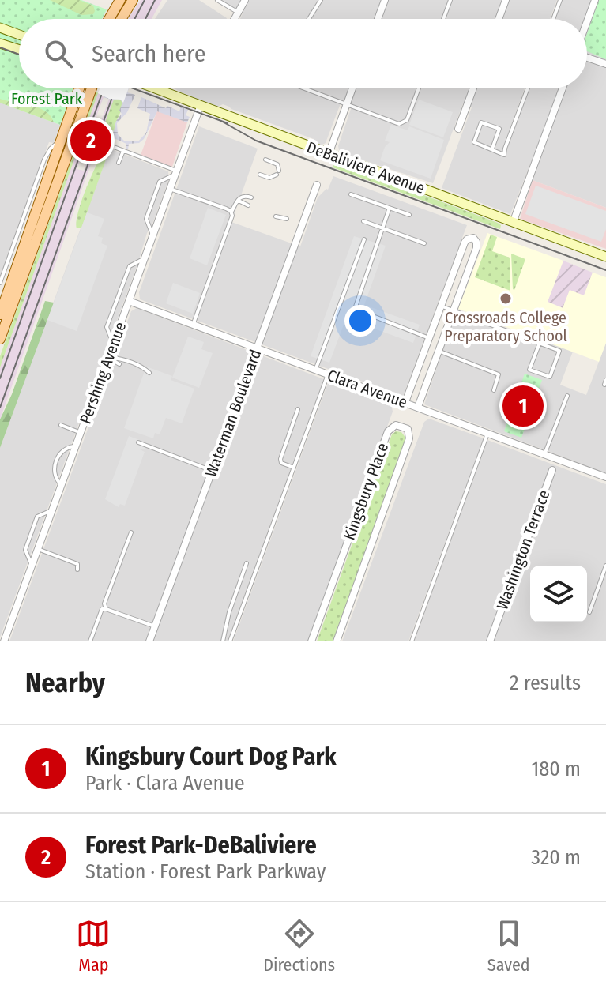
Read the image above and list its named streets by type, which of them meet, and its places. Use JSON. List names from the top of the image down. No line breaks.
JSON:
{"streets":{"main road":["DeBaliviere Avenue"],"street":["Pershing Avenue","Clara Avenue","Waterman Boulevard","Kingsbury Place","Washington Terrace"]},"crossings":[["DeBaliviere Avenue","Pershing Avenue"],["Pershing Avenue","Clara Avenue"],["Clara Avenue","Waterman Boulevard"],["Clara Avenue","Washington Terrace"]],"parks":["Forest Park"],"places":["Crossroads College Preparatory School"],"page":{"search":"Search here","pins":["2","1"],"heading":["Nearby","2 results"],"list":[{"mark":"1","name":"Kingsbury Court Dog Park","note":"Park · Clara Avenue","value":"180 m"},{"mark":"2","name":"Forest Park-DeBaliviere","note":"Station · Forest Park Parkway","value":"320 m"}],"nav":["Map","Directions","Saved"]}}
